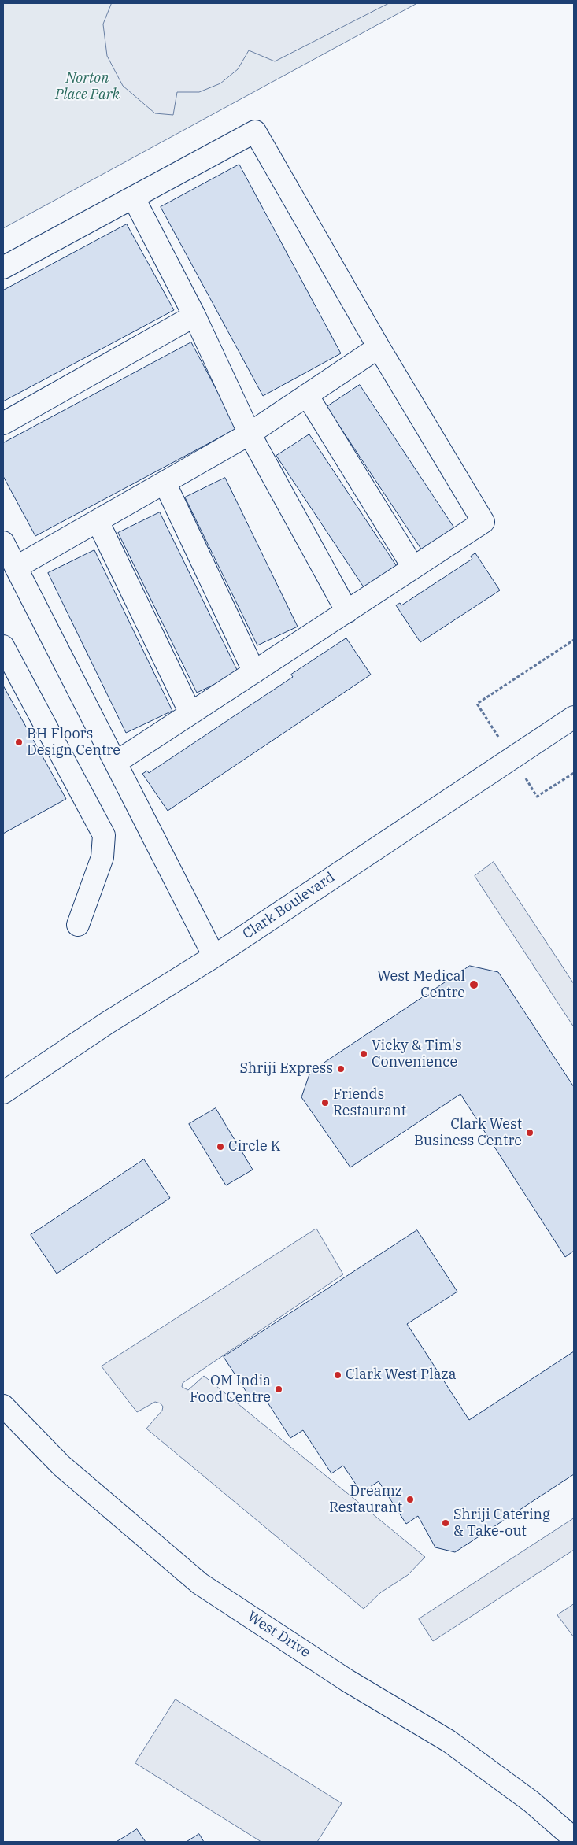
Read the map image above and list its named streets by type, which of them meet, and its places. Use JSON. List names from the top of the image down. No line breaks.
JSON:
{"streets":{"street":["Clark Boulevard","West Drive"]},"parks":["Norton Place Park"],"places":["BH Floors Design Centre","West Medical Centre","Vicky & Tim's Convenience","Shriji Express","Friends Restaurant","Clark West Business Centre","Circle K","Clark West Plaza","OM India Food Centre","Dreamz Restaurant","Shriji Catering & Take-out"]}
